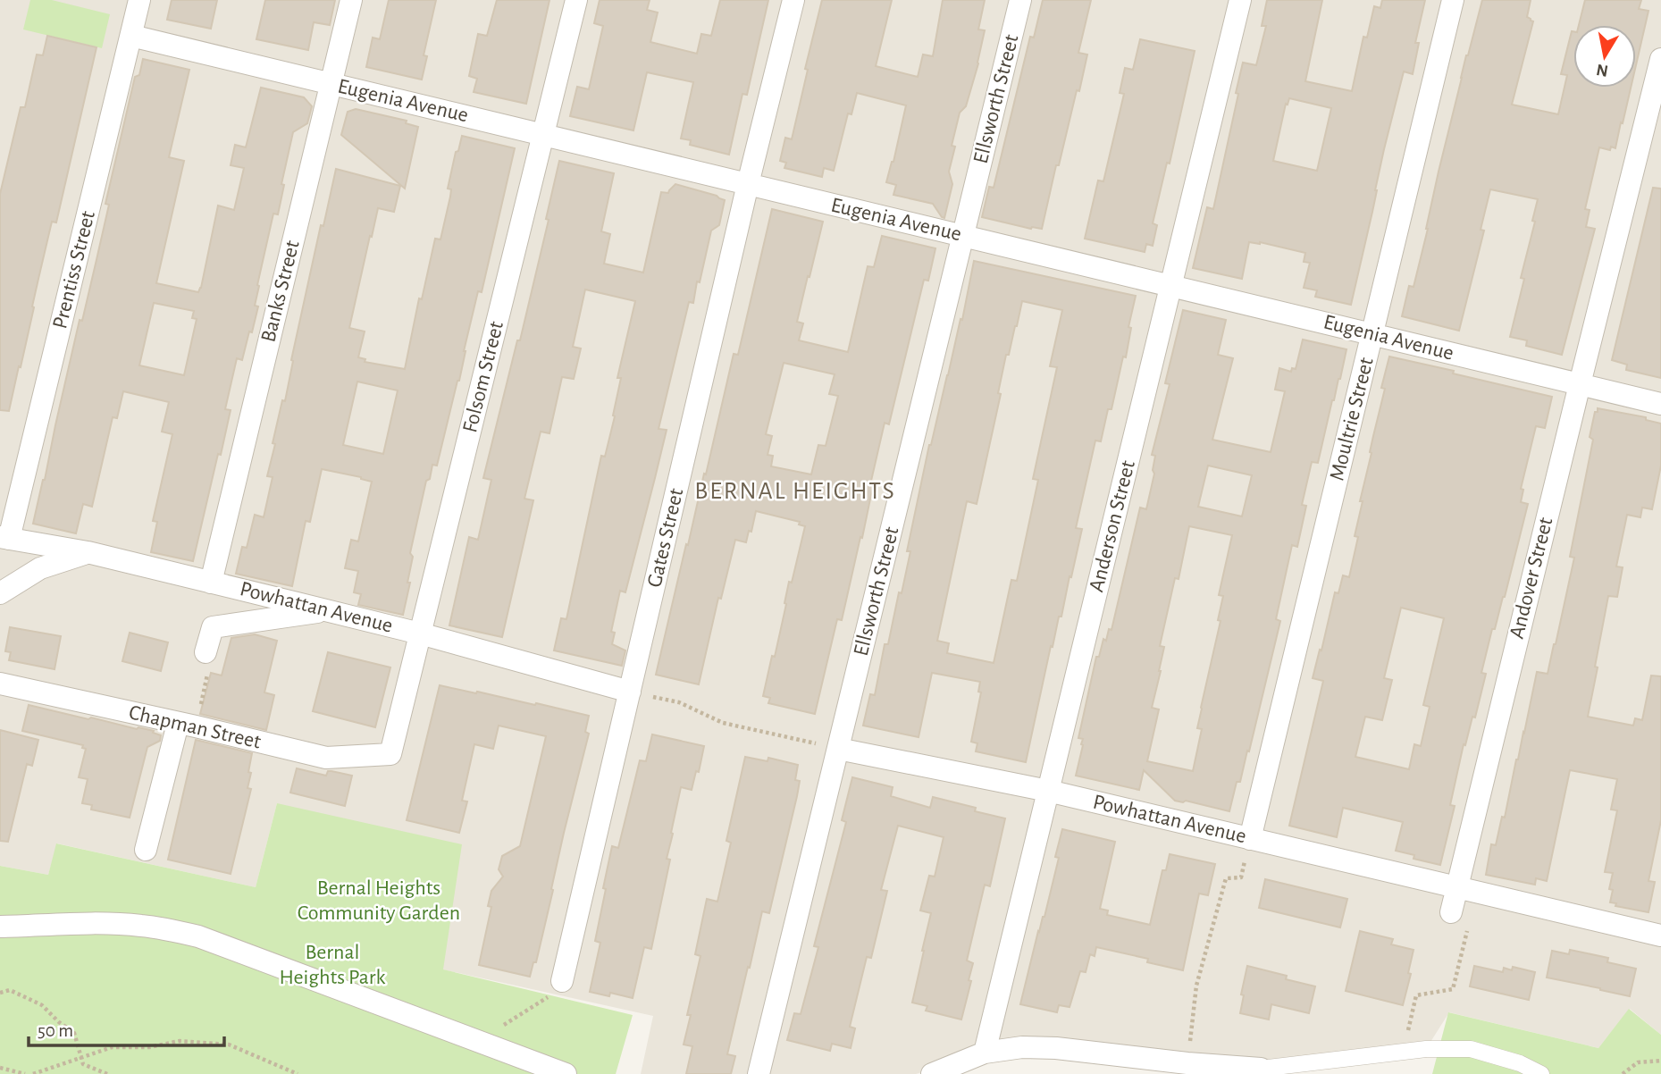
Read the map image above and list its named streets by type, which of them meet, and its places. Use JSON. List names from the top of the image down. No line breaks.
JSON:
{"streets":{"street":["Ellsworth Street","Eugenia Avenue","Prentiss Street","Banks Street","Folsom Street","Moultrie Street","Anderson Street","Gates Street","Andover Street","Powhattan Avenue","Chapman Street"]},"crossings":[["Ellsworth Street","Eugenia Avenue"],["Ellsworth Street","Powhattan Avenue"],["Eugenia Avenue","Prentiss Street"],["Eugenia Avenue","Banks Street"],["Eugenia Avenue","Folsom Street"],["Eugenia Avenue","Moultrie Street"],["Eugenia Avenue","Anderson Street"],["Eugenia Avenue","Gates Street"],["Eugenia Avenue","Andover Street"],["Prentiss Street","Powhattan Avenue"],["Banks Street","Powhattan Avenue"],["Folsom Street","Powhattan Avenue"],["Folsom Street","Chapman Street"],["Moultrie Street","Powhattan Avenue"],["Anderson Street","Powhattan Avenue"],["Gates Street","Powhattan Avenue"],["Andover Street","Powhattan Avenue"]],"districts":["BERNAL HEIGHTS"],"parks":["Bernal Heights Community Garden","Bernal Heights Park"],"scale_bar":"50 m","north":"bottom"}
